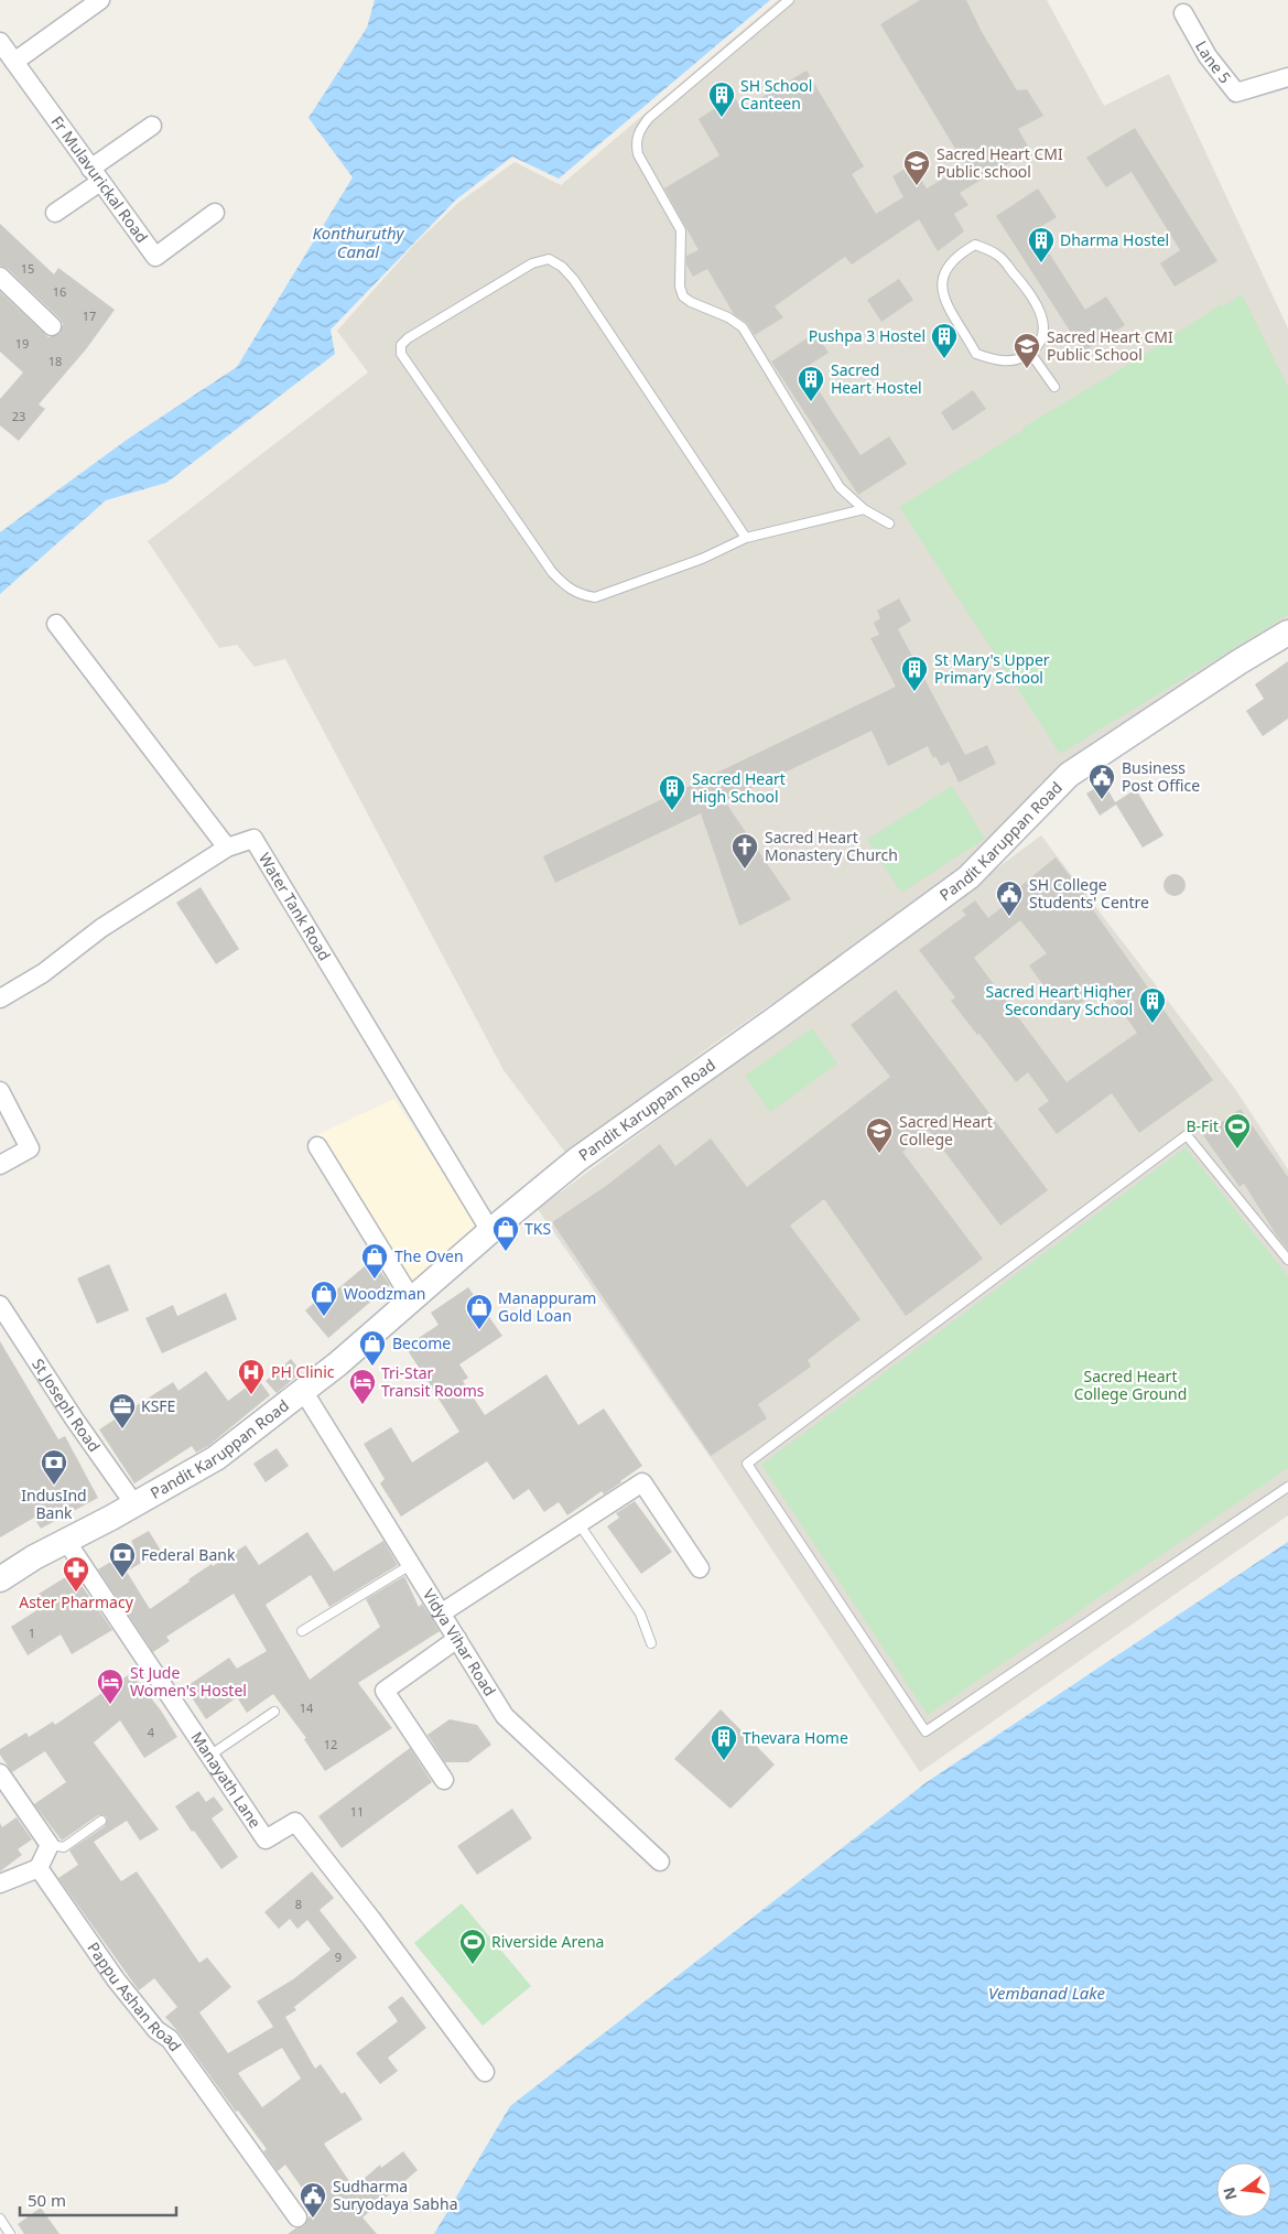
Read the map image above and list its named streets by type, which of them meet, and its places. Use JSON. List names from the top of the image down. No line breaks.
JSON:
{"streets":{"main road":["Pandit Karuppan Road"],"street":["Lane 5","Fr Mulavurickal Road","Water Tank Road","St Joseph Road","Vidya Vihar Road","Manayath Lane","Pappu Ashan Road"]},"crossings":[["Pandit Karuppan Road","Water Tank Road"],["Pandit Karuppan Road","St Joseph Road"],["Pandit Karuppan Road","Vidya Vihar Road"],["Pandit Karuppan Road","Manayath Lane"]],"water":["Konthuruthy Canal","Vembanad Lake"],"parks":["Sacred Heart College Ground"],"places":{"building":["SH School Canteen","Dharma Hostel","Pushpa 3 Hostel","Sacred Heart Hostel","St Mary's Upper Primary School","Sacred Heart High School","Sacred Heart Higher Secondary School","Thevara Home"],"school or university":["Sacred Heart CMI Public school","Sacred Heart CMI Public School","Sacred Heart College"],"public building":["Business Post Office","SH College Students' Centre","Sudharma Suryodaya Sabha"],"church":["Sacred Heart Monastery Church"],"sports":["B-Fit","Riverside Arena"],"shop":["TKS","The Oven","Woodzman","Manappuram Gold Loan","Become"],"hospital":["PH Clinic"],"hotel":["Tri-Star Transit Rooms","St Jude Women's Hostel"],"office":["KSFE"],"bank":["IndusInd Bank","Federal Bank"],"pharmacy":["Aster Pharmacy"]},"house_numbers":["15","16","17","19","18","23","1","14","4","12","11","8","9"],"scale_bar":"50 m","north":"left"}
